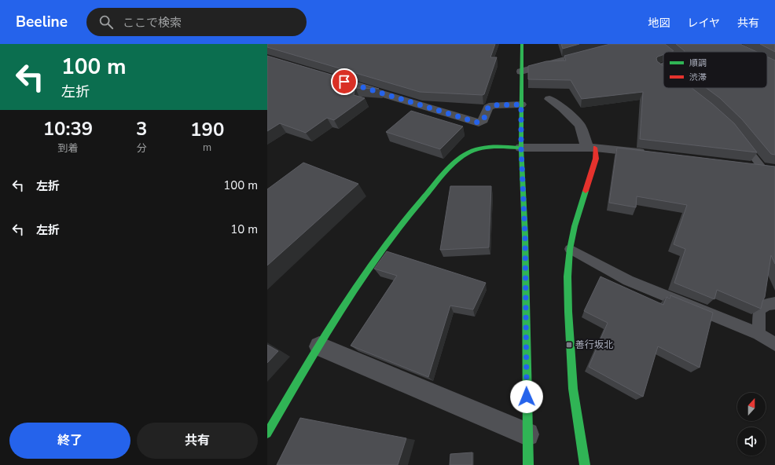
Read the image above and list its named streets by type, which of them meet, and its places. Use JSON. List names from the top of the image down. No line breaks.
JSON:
{"places":{"transit":["善行坂北"]},"legend":["順調","渋滞"],"north":"top","page":{"header":"Beeline","search":"ここで検索","nav":["地図","レイヤ","共有"],"turn":["100 m","左折"],"eta":["10:39","到着","3","分","190","m"],"list":[{"name":"左折","value":"100 m"},{"name":"左折","value":"10 m"}],"buttons":["終了","共有"]}}
